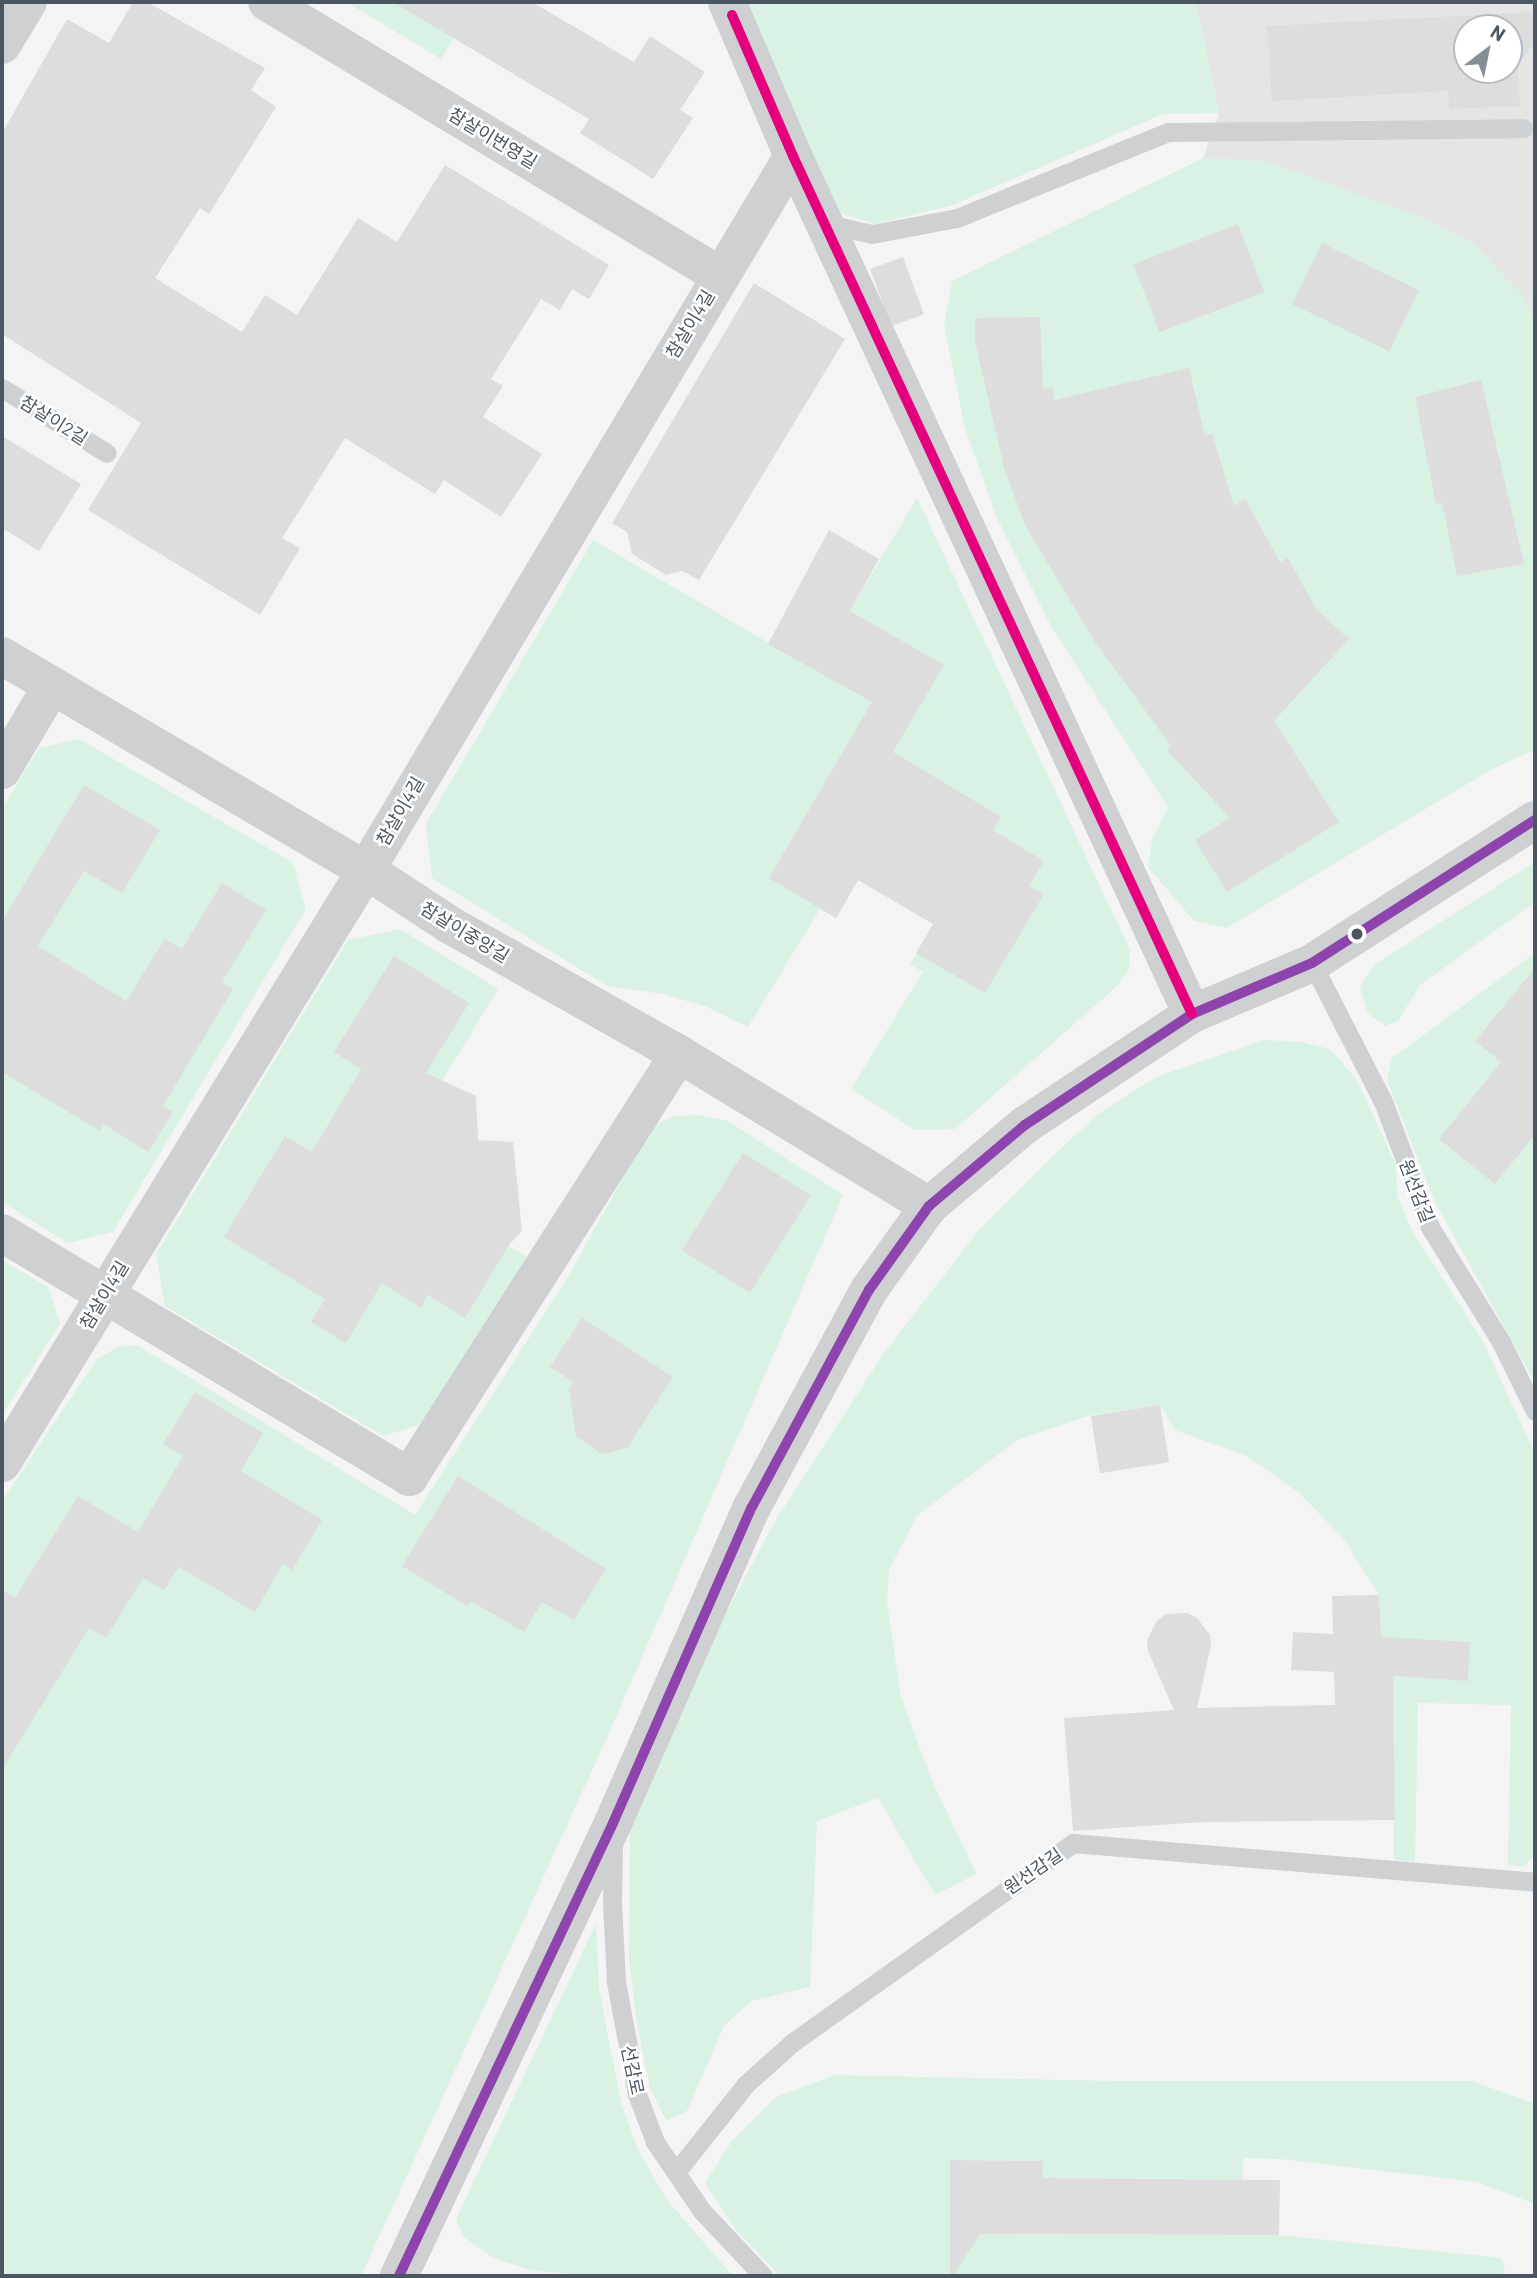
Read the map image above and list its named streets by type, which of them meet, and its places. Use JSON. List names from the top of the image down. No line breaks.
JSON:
{"streets":{"street":["참살이번영길","참살이4길","참살이중앙길","선감로"],"lane":["참살이2길","원선감길"]},"crossings":[["참살이번영길","참살이4길"],["참살이4길","참살이중앙길"],["참살이중앙길","선감로"],["원선감길","선감로"]],"north":"top right"}
